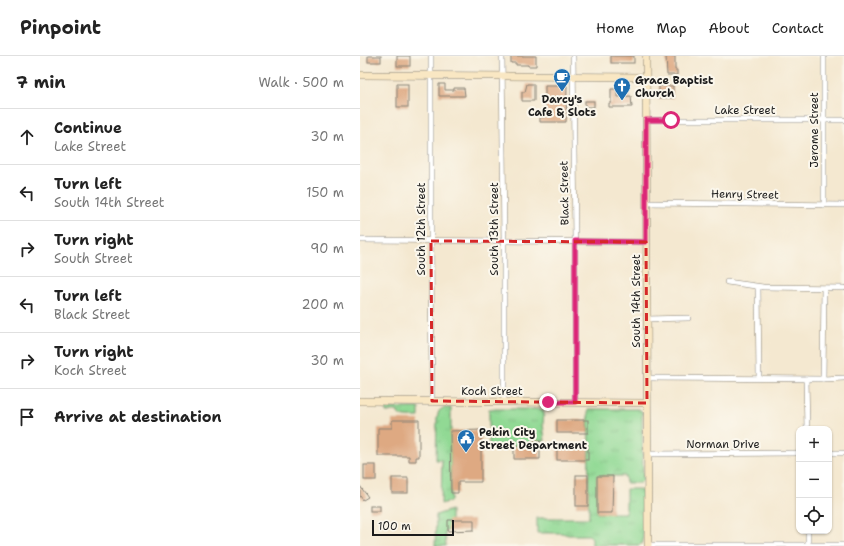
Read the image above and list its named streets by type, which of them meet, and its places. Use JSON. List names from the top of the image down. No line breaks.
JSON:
{"streets":{"main road":["South 14th Street","Koch Street"],"street":["Lake Street","Jerome Street","Black Street","Henry Street","South 12th Street","South 13th Street","Norman Drive"]},"crossings":[["Lake Street","Jerome Street"],["Lake Street","South 14th Street"],["Jerome Street","Henry Street"],["Black Street","Koch Street"],["Henry Street","South 14th Street"],["South 12th Street","Koch Street"],["South 13th Street","Koch Street"],["South 14th Street","Koch Street"],["South 14th Street","Norman Drive"]],"places":{"cafe":["Darcy's Cafe & Slots"],"church":["Grace Baptist Church"],"public building":["Pekin City Street Department"]},"scale_bar":"100 m","page":{"header":"Pinpoint","nav":["Home","Map","About","Contact"],"heading":["7 min","Walk · 500 m"],"list":[["Continue","Lake Street","30 m"],["Turn left","South 14th Street","150 m"],["Turn right","South Street","90 m"],["Turn left","Black Street","200 m"],["Turn right","Koch Street","30 m"],"Arrive at destination"],"map_buttons":["+","−"],"scale":"100 m"}}
